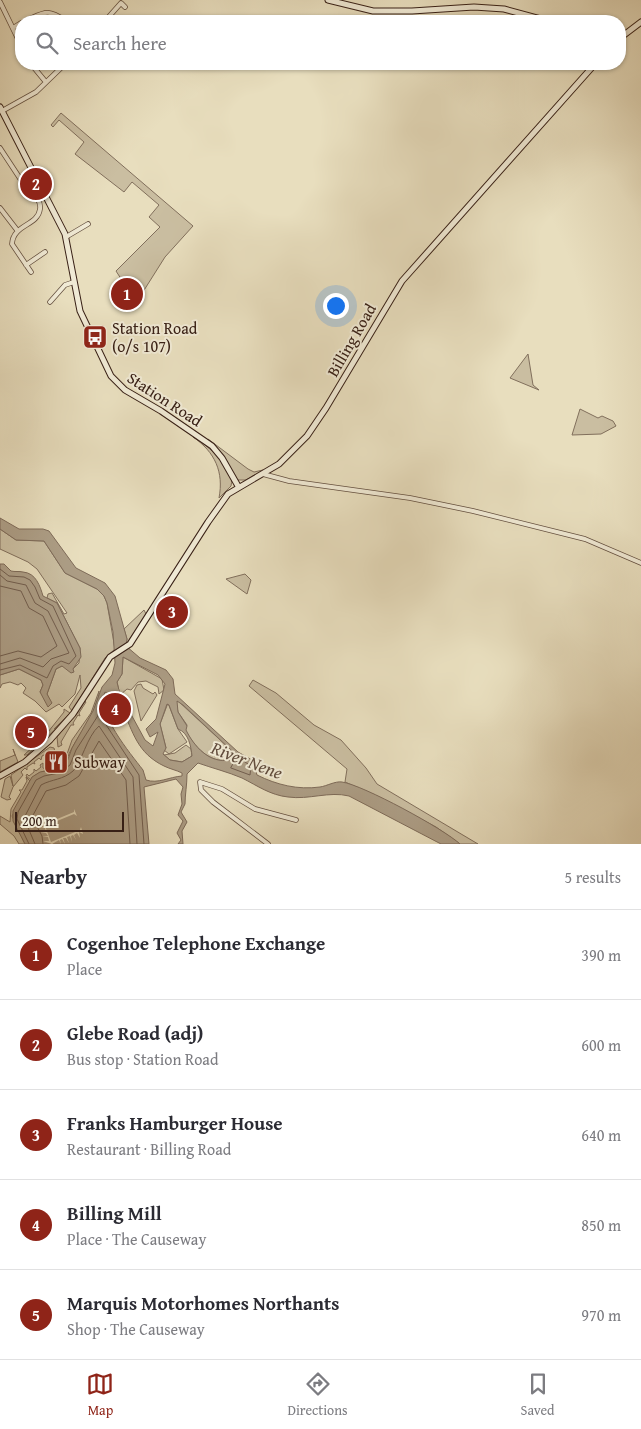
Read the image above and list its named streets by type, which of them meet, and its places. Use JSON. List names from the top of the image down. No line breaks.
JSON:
{"streets":{"street":["Billing Road","Station Road"]},"crossings":[["Billing Road","Station Road"]],"water":["River Nene"],"places":{"bus stop":["Station Road (o/s 107)"],"restaurant":["Subway"]},"scale_bar":"200 m","page":{"search":"Search here","pins":["2","1","3","4","5"],"scale":"200 m","heading":["Nearby","5 results"],"list":[{"mark":"1","name":"Cogenhoe Telephone Exchange","note":"Place","value":"390 m"},{"mark":"2","name":"Glebe Road (adj)","note":"Bus stop · Station Road","value":"600 m"},{"mark":"3","name":"Franks Hamburger House","note":"Restaurant · Billing Road","value":"640 m"},{"mark":"4","name":"Billing Mill","note":"Place · The Causeway","value":"850 m"},{"mark":"5","name":"Marquis Motorhomes Northants","note":"Shop · The Causeway","value":"970 m"}],"nav":["Map","Directions","Saved"]}}
